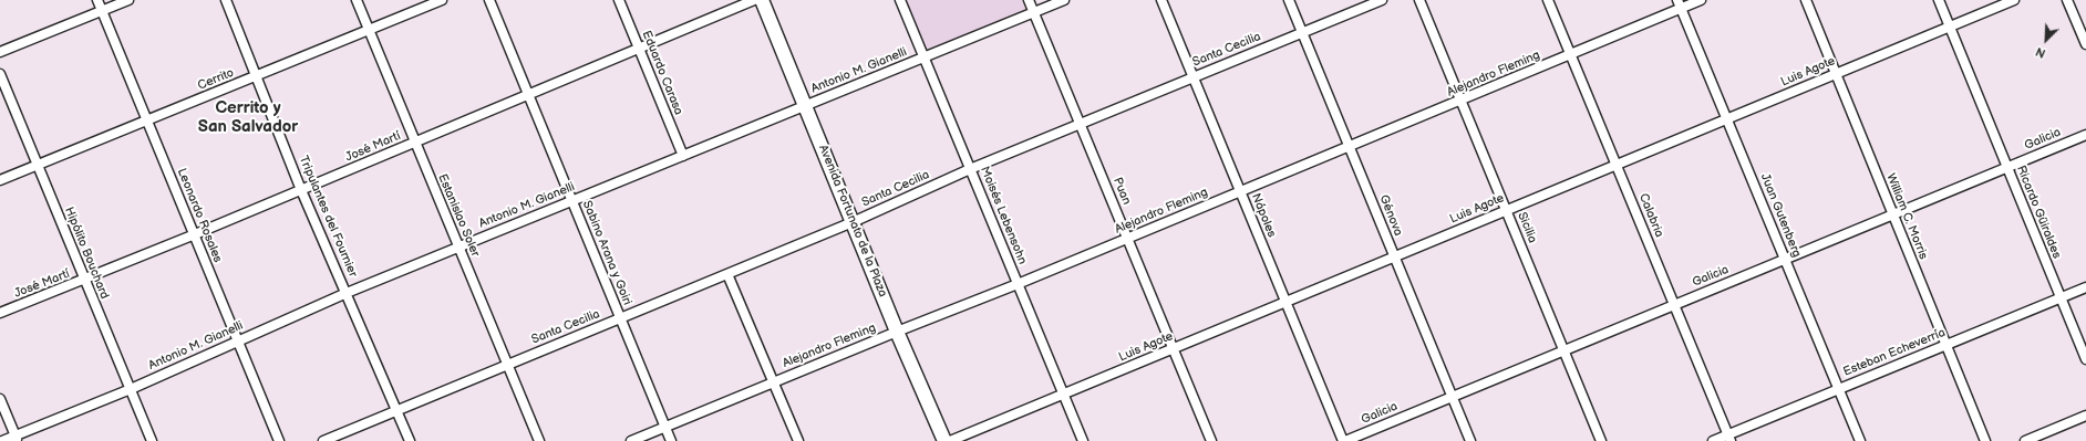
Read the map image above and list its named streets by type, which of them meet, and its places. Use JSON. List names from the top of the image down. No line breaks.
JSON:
{"streets":{"main road":["Avenida Fortunato de la Plaza"],"street":["Santa Cecilia","Antonio M. Gianelli","Luis Agote","Eduardo Carasa","Alejandro Fleming","Cerrito","Galicia","José Martí","Puan","Ricardo Güiraldes","Leonardo Rosales","Estanislao Soler","Moisés Lebensohn","Nápoles","Génova","Calabria","Juan Gutenberg","Tripulantes del Fournier","William C. Morris","Sicilia","Hipólito Bouchard","Sabino Arana y Goiri","Esteban Echeverría"]},"crossings":[["Santa Cecilia","Puan"],["Santa Cecilia","Estanislao Soler"],["Santa Cecilia","Moisés Lebensohn"],["Santa Cecilia","Nápoles"],["Santa Cecilia","Génova"],["Santa Cecilia","Tripulantes del Fournier"],["Santa Cecilia","Avenida Fortunato de la Plaza"],["Santa Cecilia","Sabino Arana y Goiri"],["Antonio M. Gianelli","Eduardo Carasa"],["Antonio M. Gianelli","Puan"],["Antonio M. Gianelli","Leonardo Rosales"],["Antonio M. Gianelli","Estanislao Soler"],["Antonio M. Gianelli","Moisés Lebensohn"],["Antonio M. Gianelli","Tripulantes del Fournier"],["Antonio M. Gianelli","Avenida Fortunato de la Plaza"],["Antonio M. Gianelli","Hipólito Bouchard"],["Antonio M. Gianelli","Sabino Arana y Goiri"],["Luis Agote","Puan"],["Luis Agote","Ricardo Güiraldes"],["Luis Agote","Moisés Lebensohn"],["Luis Agote","Nápoles"],["Luis Agote","Génova"],["Luis Agote","Calabria"],["Luis Agote","Juan Gutenberg"],["Luis Agote","William C. Morris"],["Luis Agote","Sicilia"],["Eduardo Carasa","José Martí"],["Alejandro Fleming","Puan"],["Alejandro Fleming","Moisés Lebensohn"],["Alejandro Fleming","Nápoles"],["Alejandro Fleming","Génova"],["Alejandro Fleming","Calabria"],["Alejandro Fleming","Juan Gutenberg"],["Alejandro Fleming","Avenida Fortunato de la Plaza"],["Alejandro Fleming","Sicilia"],["Alejandro Fleming","Sabino Arana y Goiri"],["Cerrito","Leonardo Rosales"],["Cerrito","Estanislao Soler"],["Cerrito","Tripulantes del Fournier"],["Cerrito","Hipólito Bouchard"],["Galicia","Ricardo Güiraldes"],["Galicia","Nápoles"],["Galicia","Génova"],["Galicia","Calabria"],["Galicia","Juan Gutenberg"],["Galicia","William C. Morris"],["Galicia","Sicilia"],["José Martí","Leonardo Rosales"],["José Martí","Estanislao Soler"],["José Martí","Tripulantes del Fournier"],["José Martí","Hipólito Bouchard"],["José Martí","Sabino Arana y Goiri"],["Ricardo Güiraldes","Esteban Echeverría"],["Calabria","Esteban Echeverría"],["Juan Gutenberg","Esteban Echeverría"],["William C. Morris","Esteban Echeverría"]],"districts":["Cerrito y San Salvador"],"north":"bottom left"}
